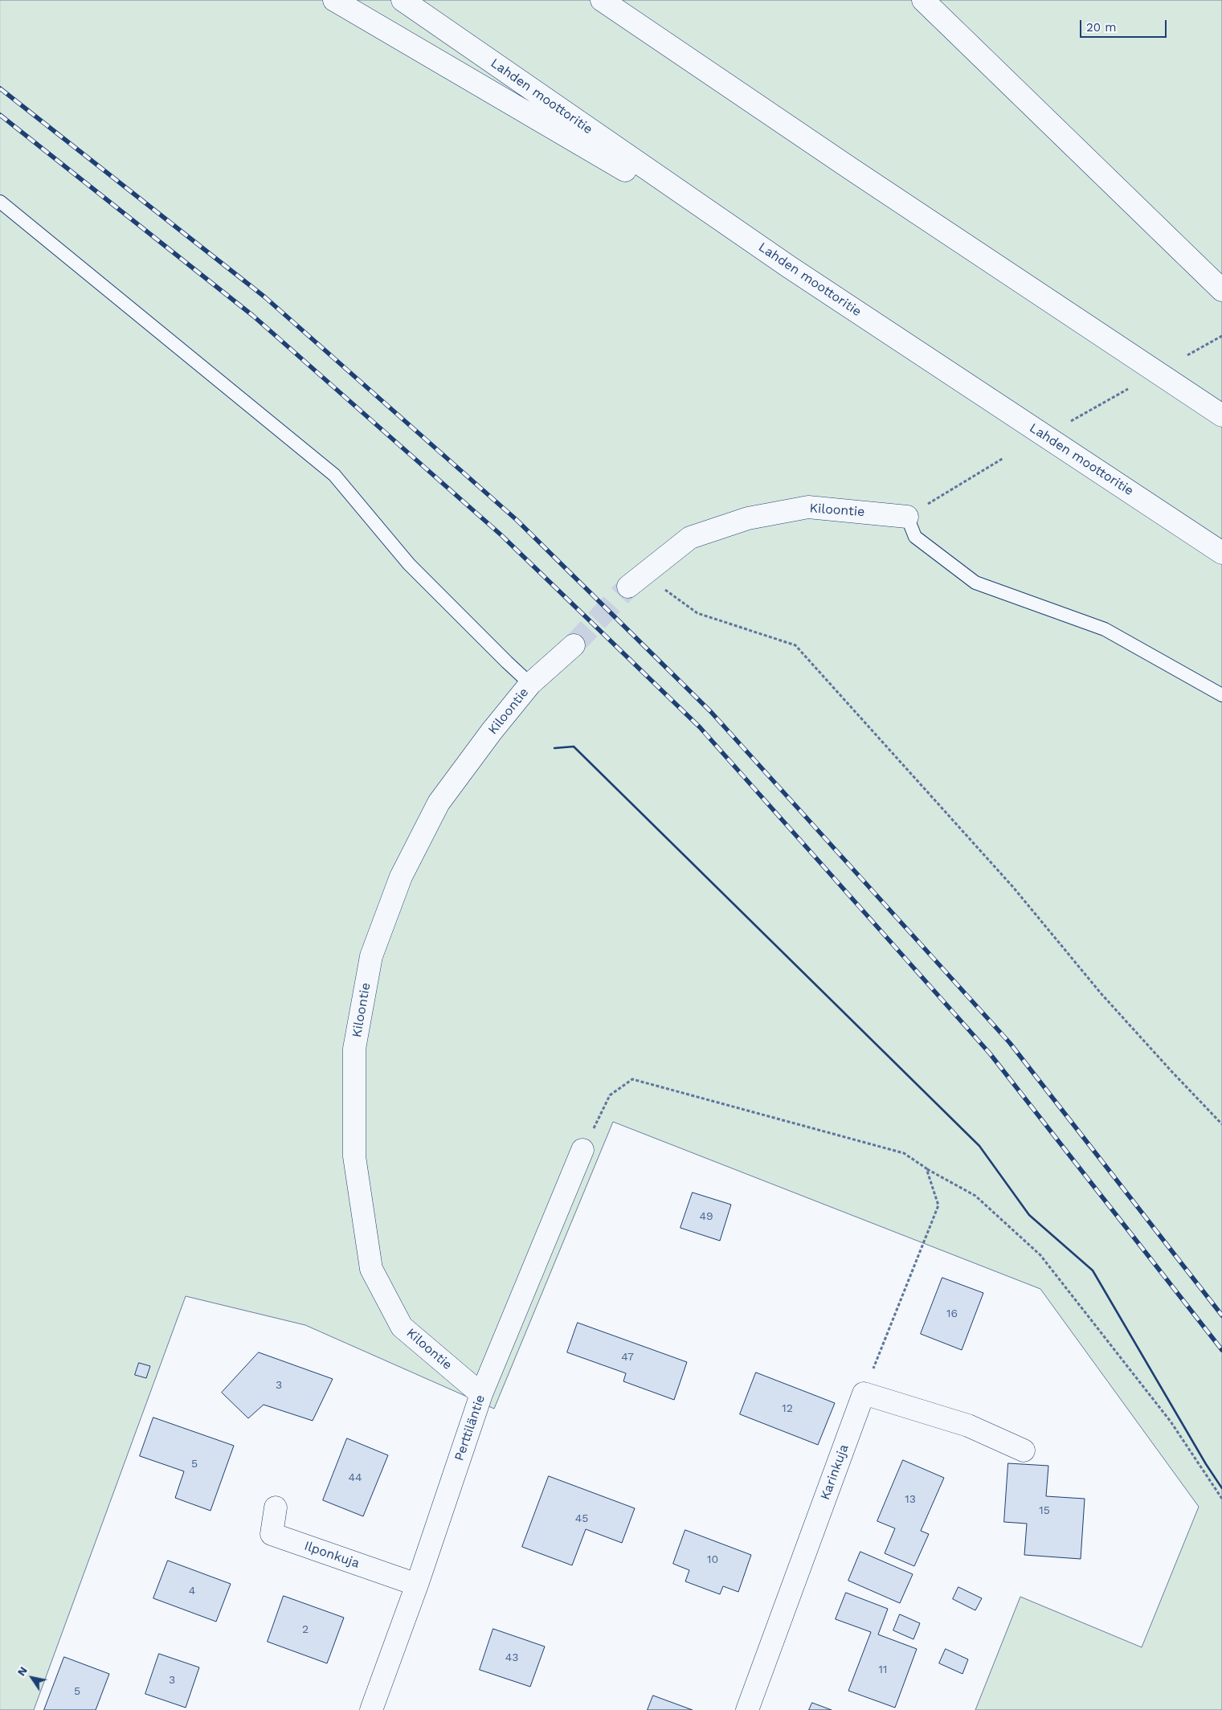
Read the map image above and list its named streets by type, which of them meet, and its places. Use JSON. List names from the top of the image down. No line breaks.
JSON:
{"streets":{"main road":["Lahden moottoritie","Kiloontie","Perttiläntie","Karinkuja","Ilponkuja"]},"crossings":[["Kiloontie","Perttiläntie"],["Perttiläntie","Ilponkuja"]],"house_numbers":["49","16","47","3","12","5","44","13","15","45","10","4","2","43","11","3","5"],"scale_bar":"20 m","north":"top left"}
